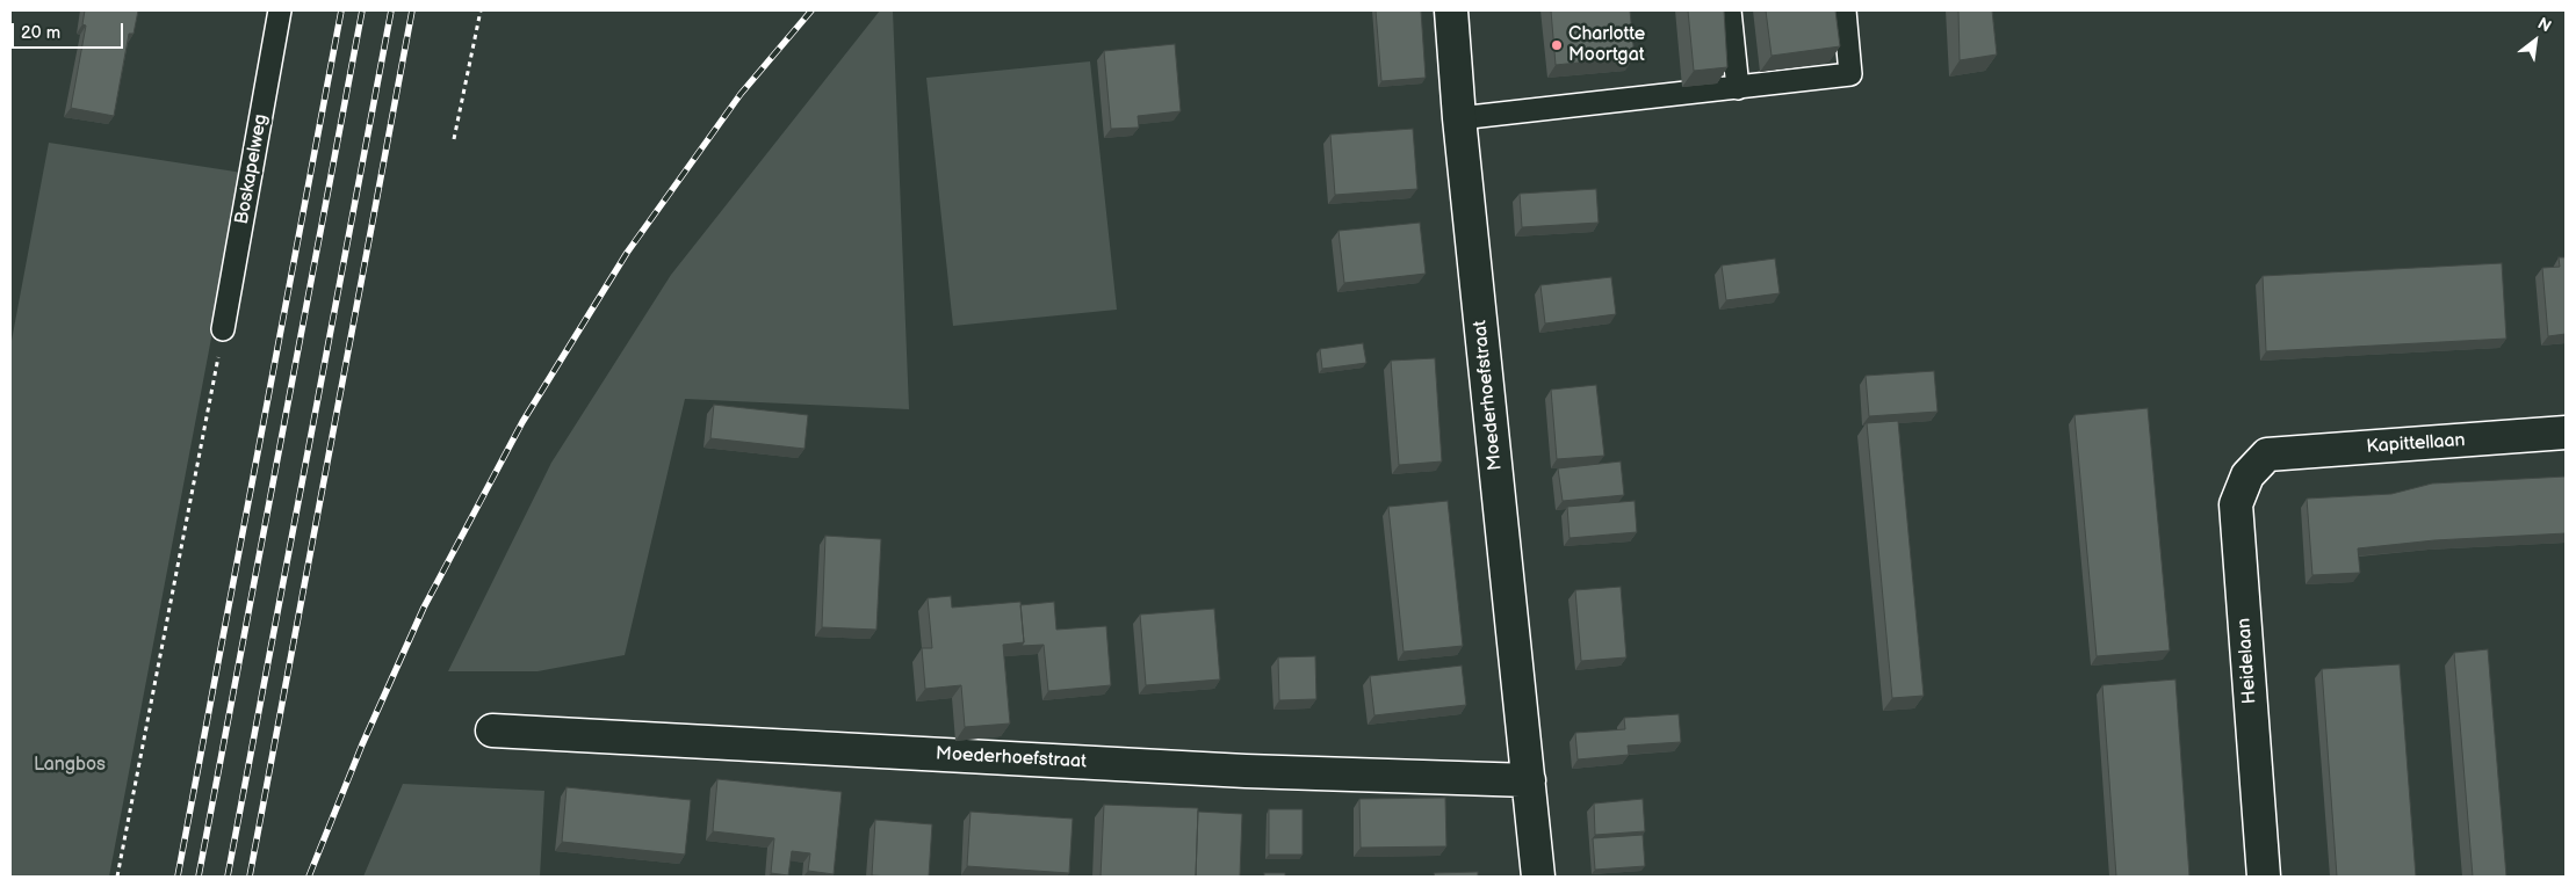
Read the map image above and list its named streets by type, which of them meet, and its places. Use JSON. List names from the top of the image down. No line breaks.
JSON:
{"streets":{"street":["Moederhoefstraat","Kapittellaan","Heidelaan"],"lane":["Boskapelweg"]},"crossings":[["Kapittellaan","Heidelaan"]],"parks":["Langbos"],"places":["Charlotte Moortgat"],"scale_bar":"20 m","north":"top right"}
